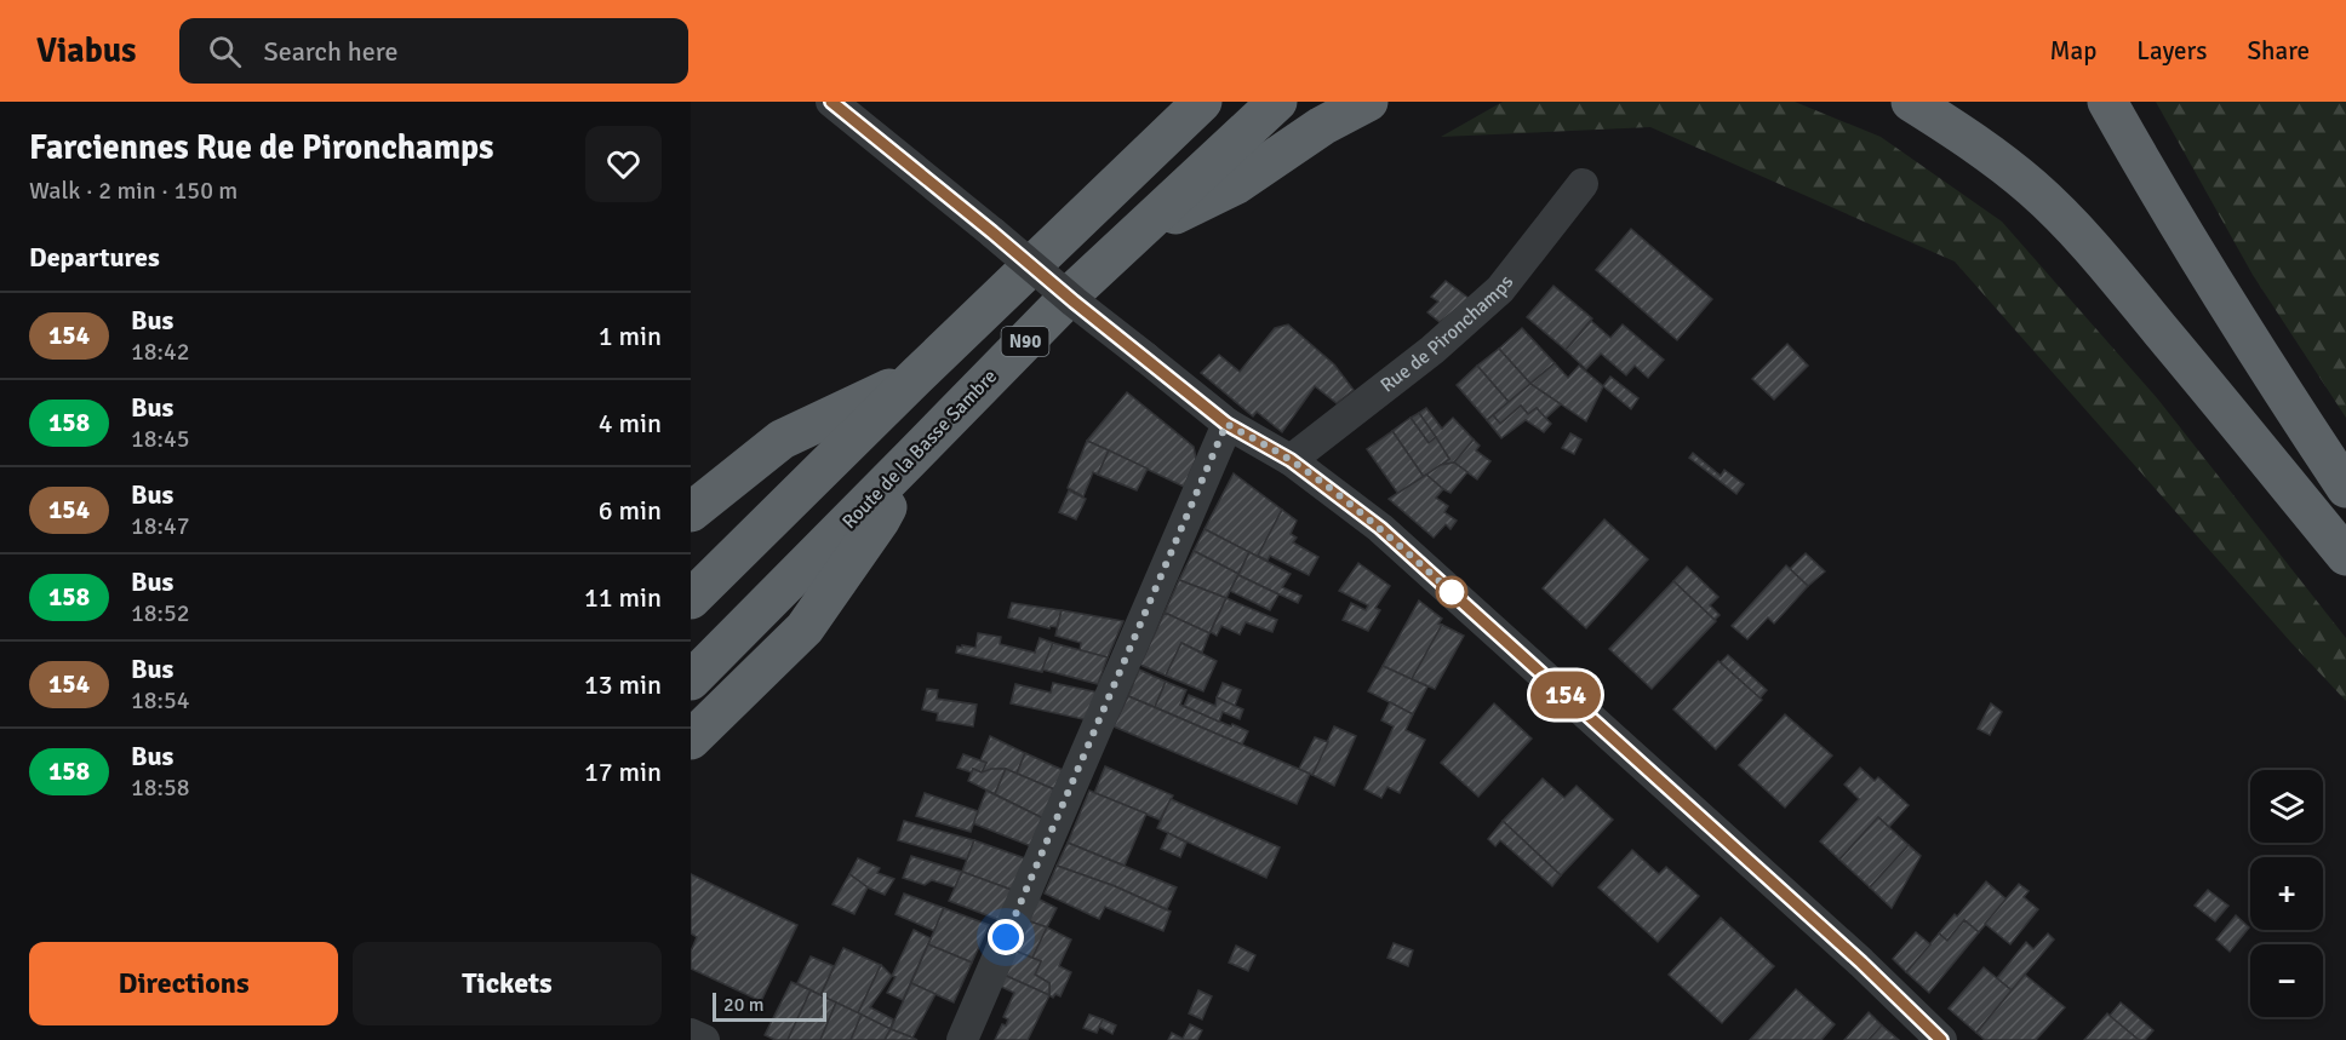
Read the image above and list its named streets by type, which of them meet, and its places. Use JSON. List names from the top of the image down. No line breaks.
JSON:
{"streets":{"highway":["N90","Route de la Basse Sambre"],"street":["Rue de Pironchamps"]},"lines":["bus line 154"],"scale_bar":"20 m","page":{"header":"Viabus","search":"Search here","nav":["Map","Layers","Share"],"heading":[["Farciennes Rue de Pironchamps","Walk · 2 min · 150 m"],"Departures"],"on_map":"154","list":[{"mark":"154","name":"Bus","note":"18:42","value":"1 min"},{"mark":"158","name":"Bus","note":"18:45","value":"4 min"},{"mark":"154","name":"Bus","note":"18:47","value":"6 min"},{"mark":"158","name":"Bus","note":"18:52","value":"11 min"},{"mark":"154","name":"Bus","note":"18:54","value":"13 min"},{"mark":"158","name":"Bus","note":"18:58","value":"17 min"}],"map_buttons":["+","−"],"buttons":["Directions","Tickets"],"scale":"20 m"}}
